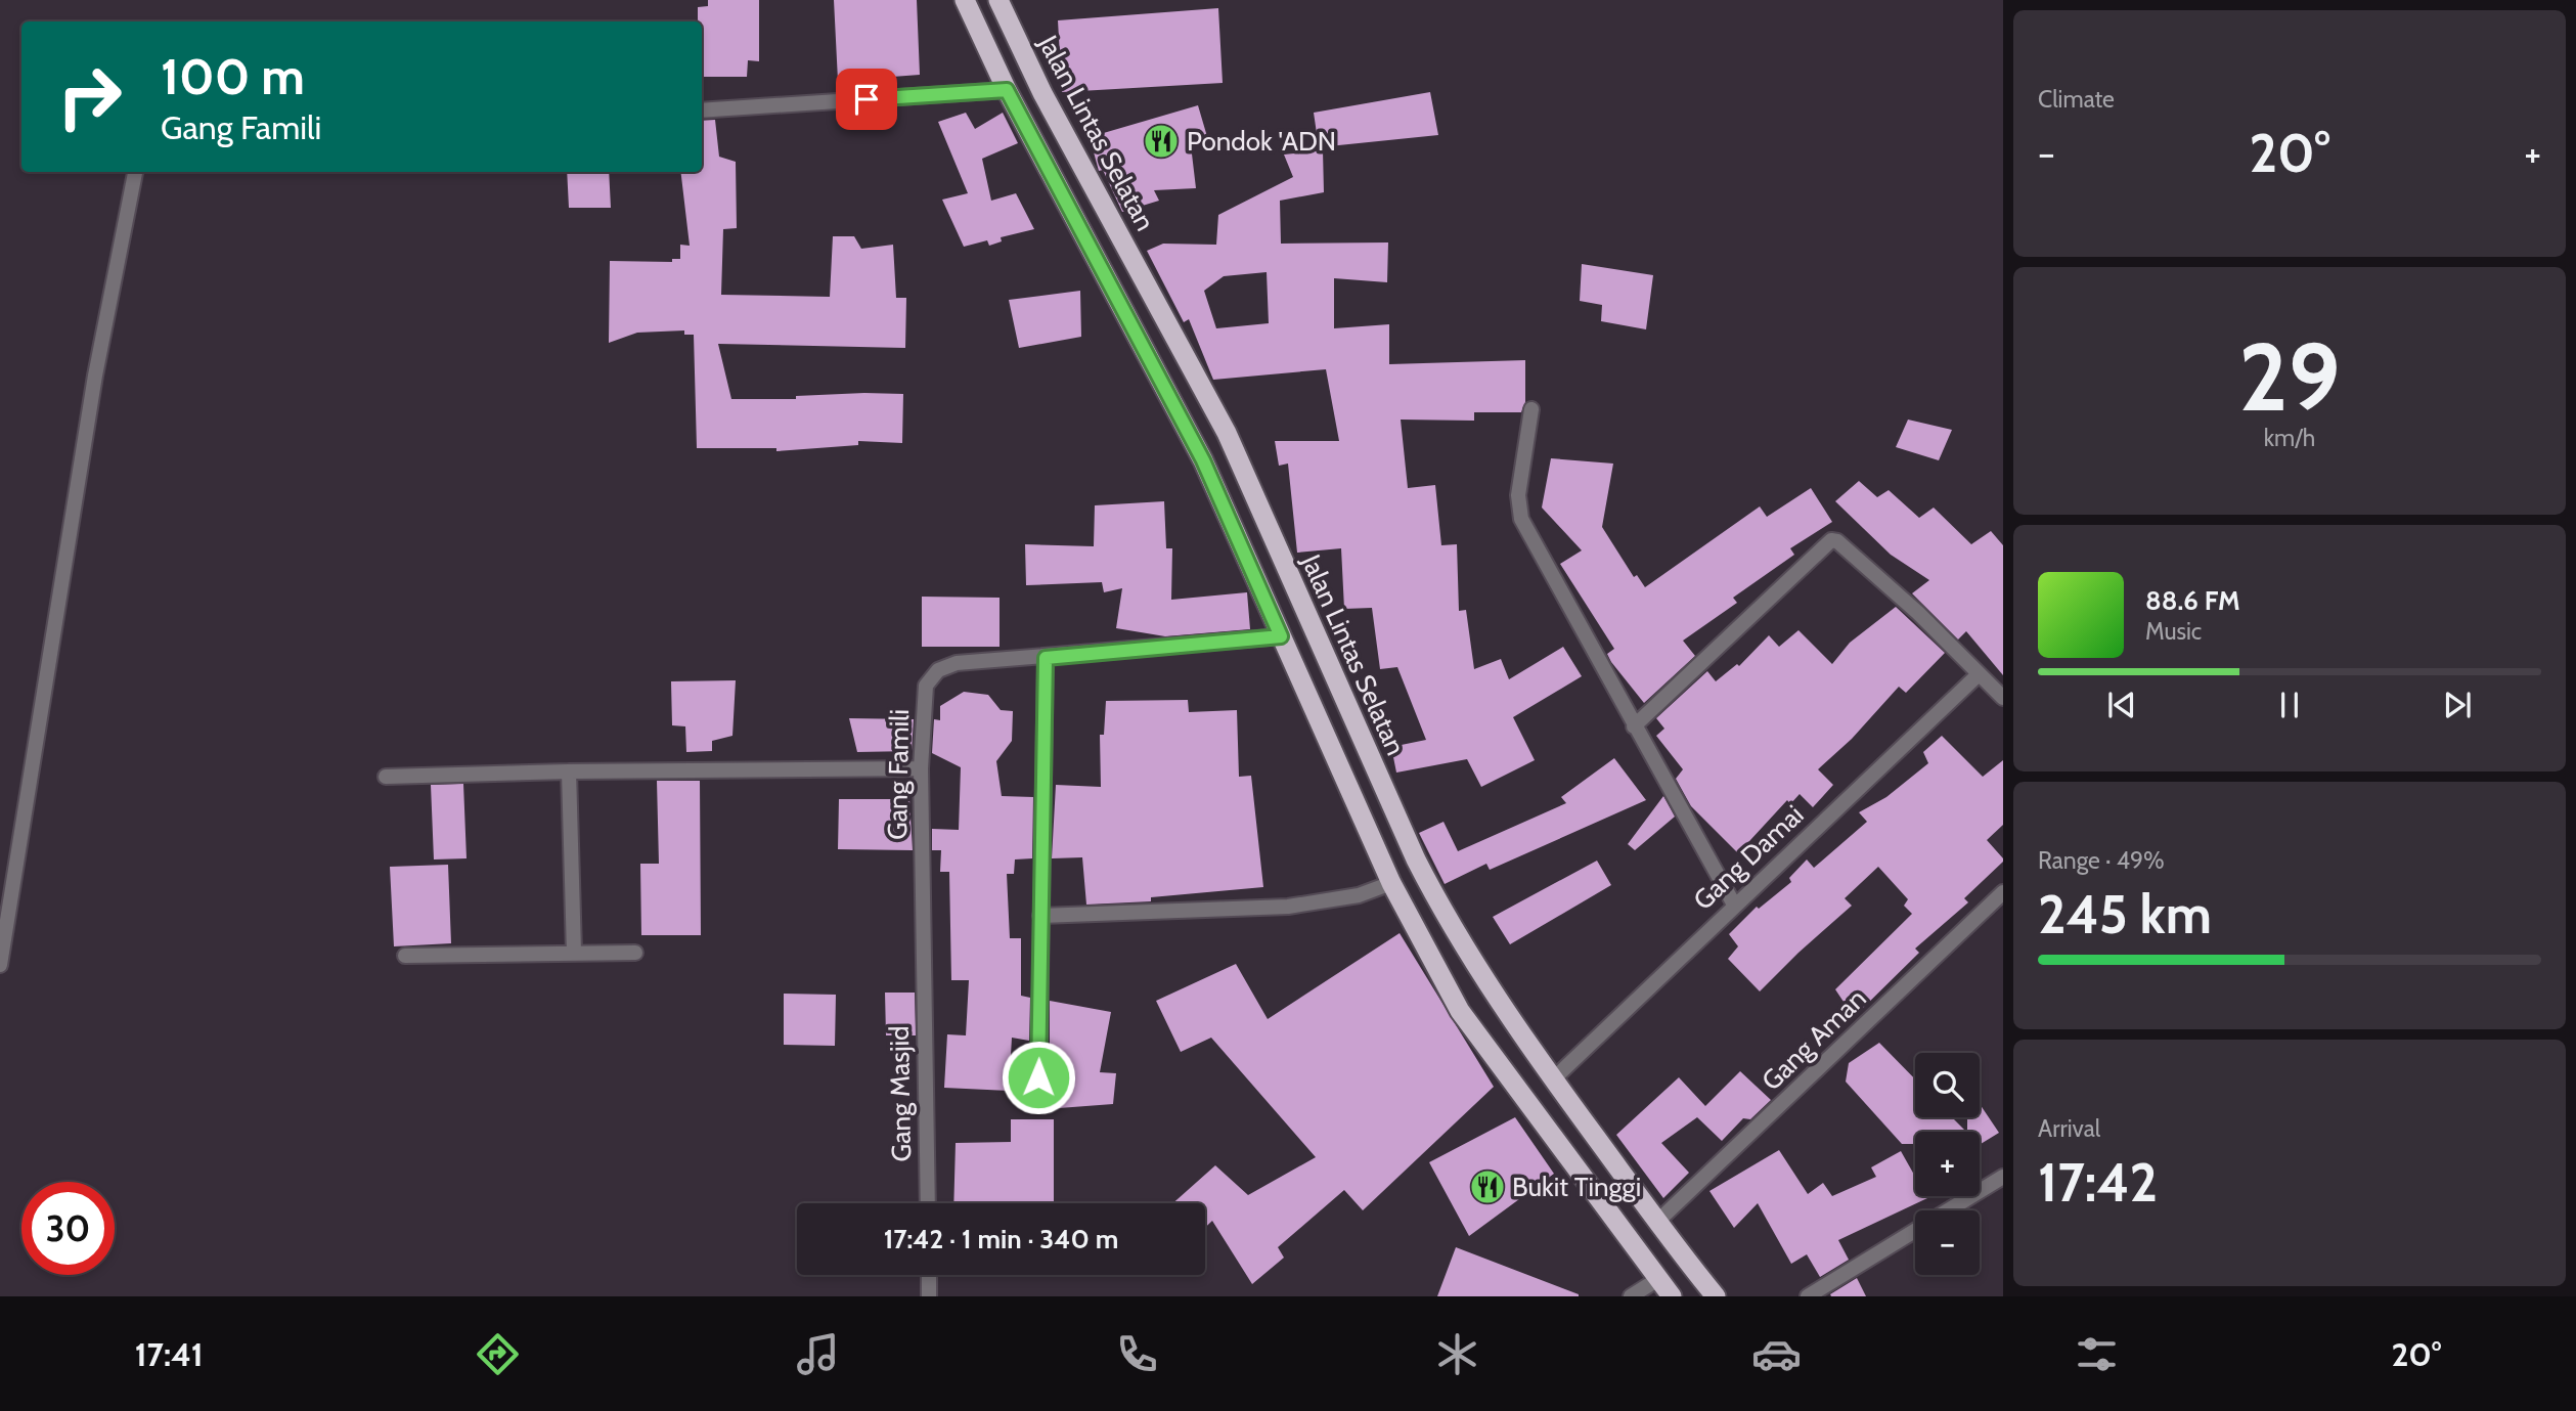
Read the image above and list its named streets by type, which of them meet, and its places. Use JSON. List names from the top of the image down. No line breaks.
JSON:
{"streets":{"highway":["Jalan Lintas Selatan"],"street":["Gang Famili","Gang Damai","Gang Aman","Gang Masjid"]},"crossings":[["Jalan Lintas Selatan","Gang Damai"],["Jalan Lintas Selatan","Gang Aman"],["Gang Famili","Gang Masjid"]],"places":{"restaurant":["Pondok 'ADN","Bukit Tinggi"]},"page":{"tile":["Climate",["29","km/h"],["Range · 49%","245 km"],["Arrival","17:42"]],"turn":["100 m","Gang Famili"],"heat":["−","20°","+"],"song":["88.6 FM","Music"],"map_buttons":["+","−"],"limit":"30","trip":"17:42 · 1 min · 340 m","tabs":["17:41","20°"]}}
